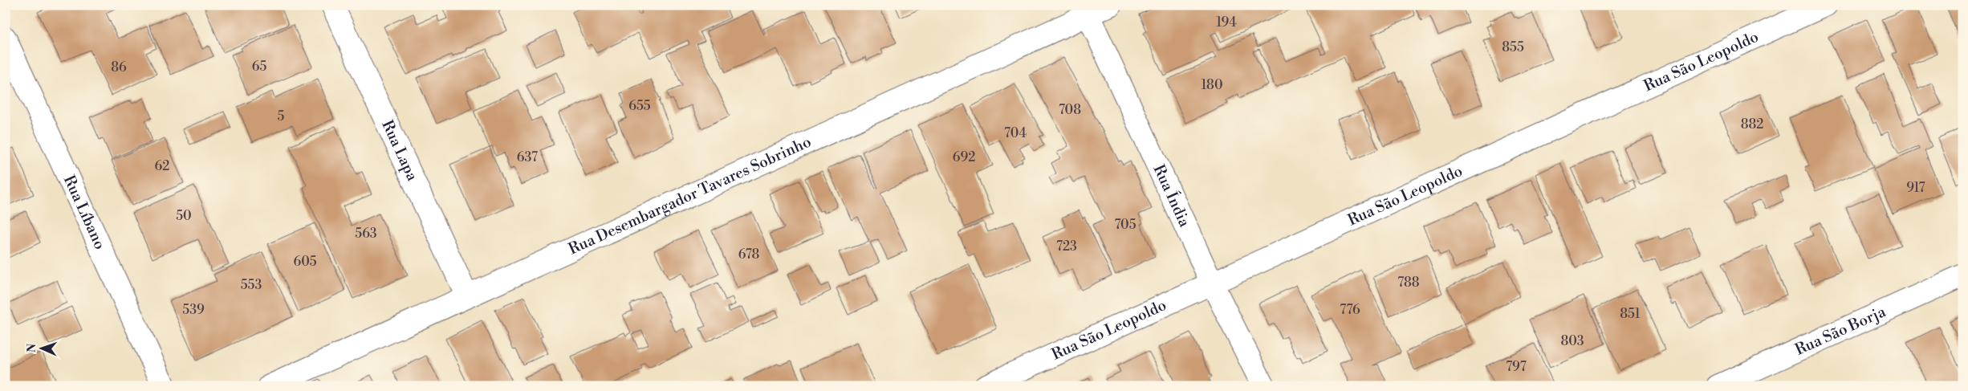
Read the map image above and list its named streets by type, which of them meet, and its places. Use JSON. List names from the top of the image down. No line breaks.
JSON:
{"streets":{"street":["Rua São Leopoldo","Rua Lapa","Rua Desembargador Tavares Sobrinho","Rua Índia","Rua Líbano","Rua São Borja"]},"crossings":[["Rua São Leopoldo","Rua Índia"],["Rua Lapa","Rua Desembargador Tavares Sobrinho"],["Rua Desembargador Tavares Sobrinho","Rua Índia"]],"house_numbers":["194","855","65","86","180","655","708","5","882","704","637","692","62","917","50","705","563","723","678","605","788","553","539","776","851","803","797"],"north":"left"}
